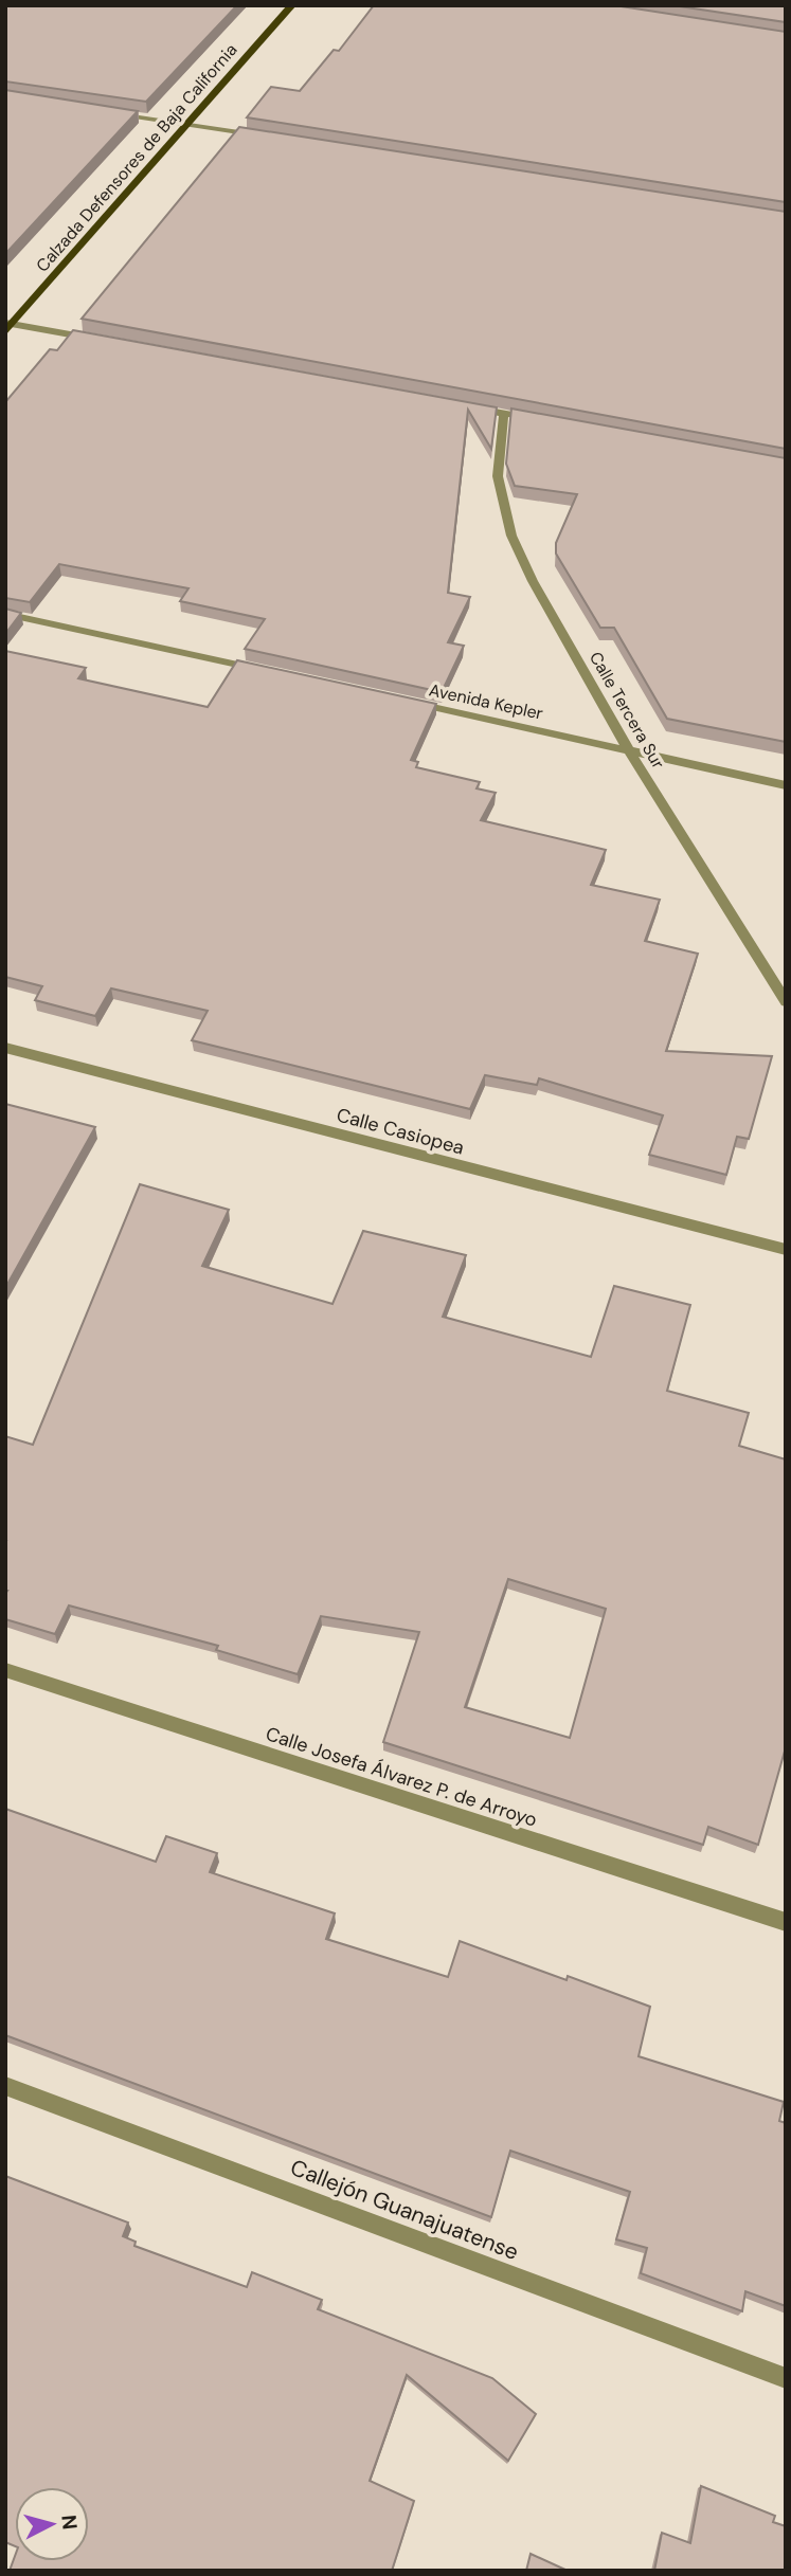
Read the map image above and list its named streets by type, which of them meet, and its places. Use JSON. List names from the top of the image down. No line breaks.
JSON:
{"streets":{"main road":["Calzada Defensores de Baja California"],"street":["Avenida Kepler","Calle Tercera Sur","Calle Casiopea","Calle Josefa Álvarez P. de Arroyo","Callejón Guanajuatense"]},"crossings":[["Avenida Kepler","Calle Tercera Sur"]],"north":"right"}
